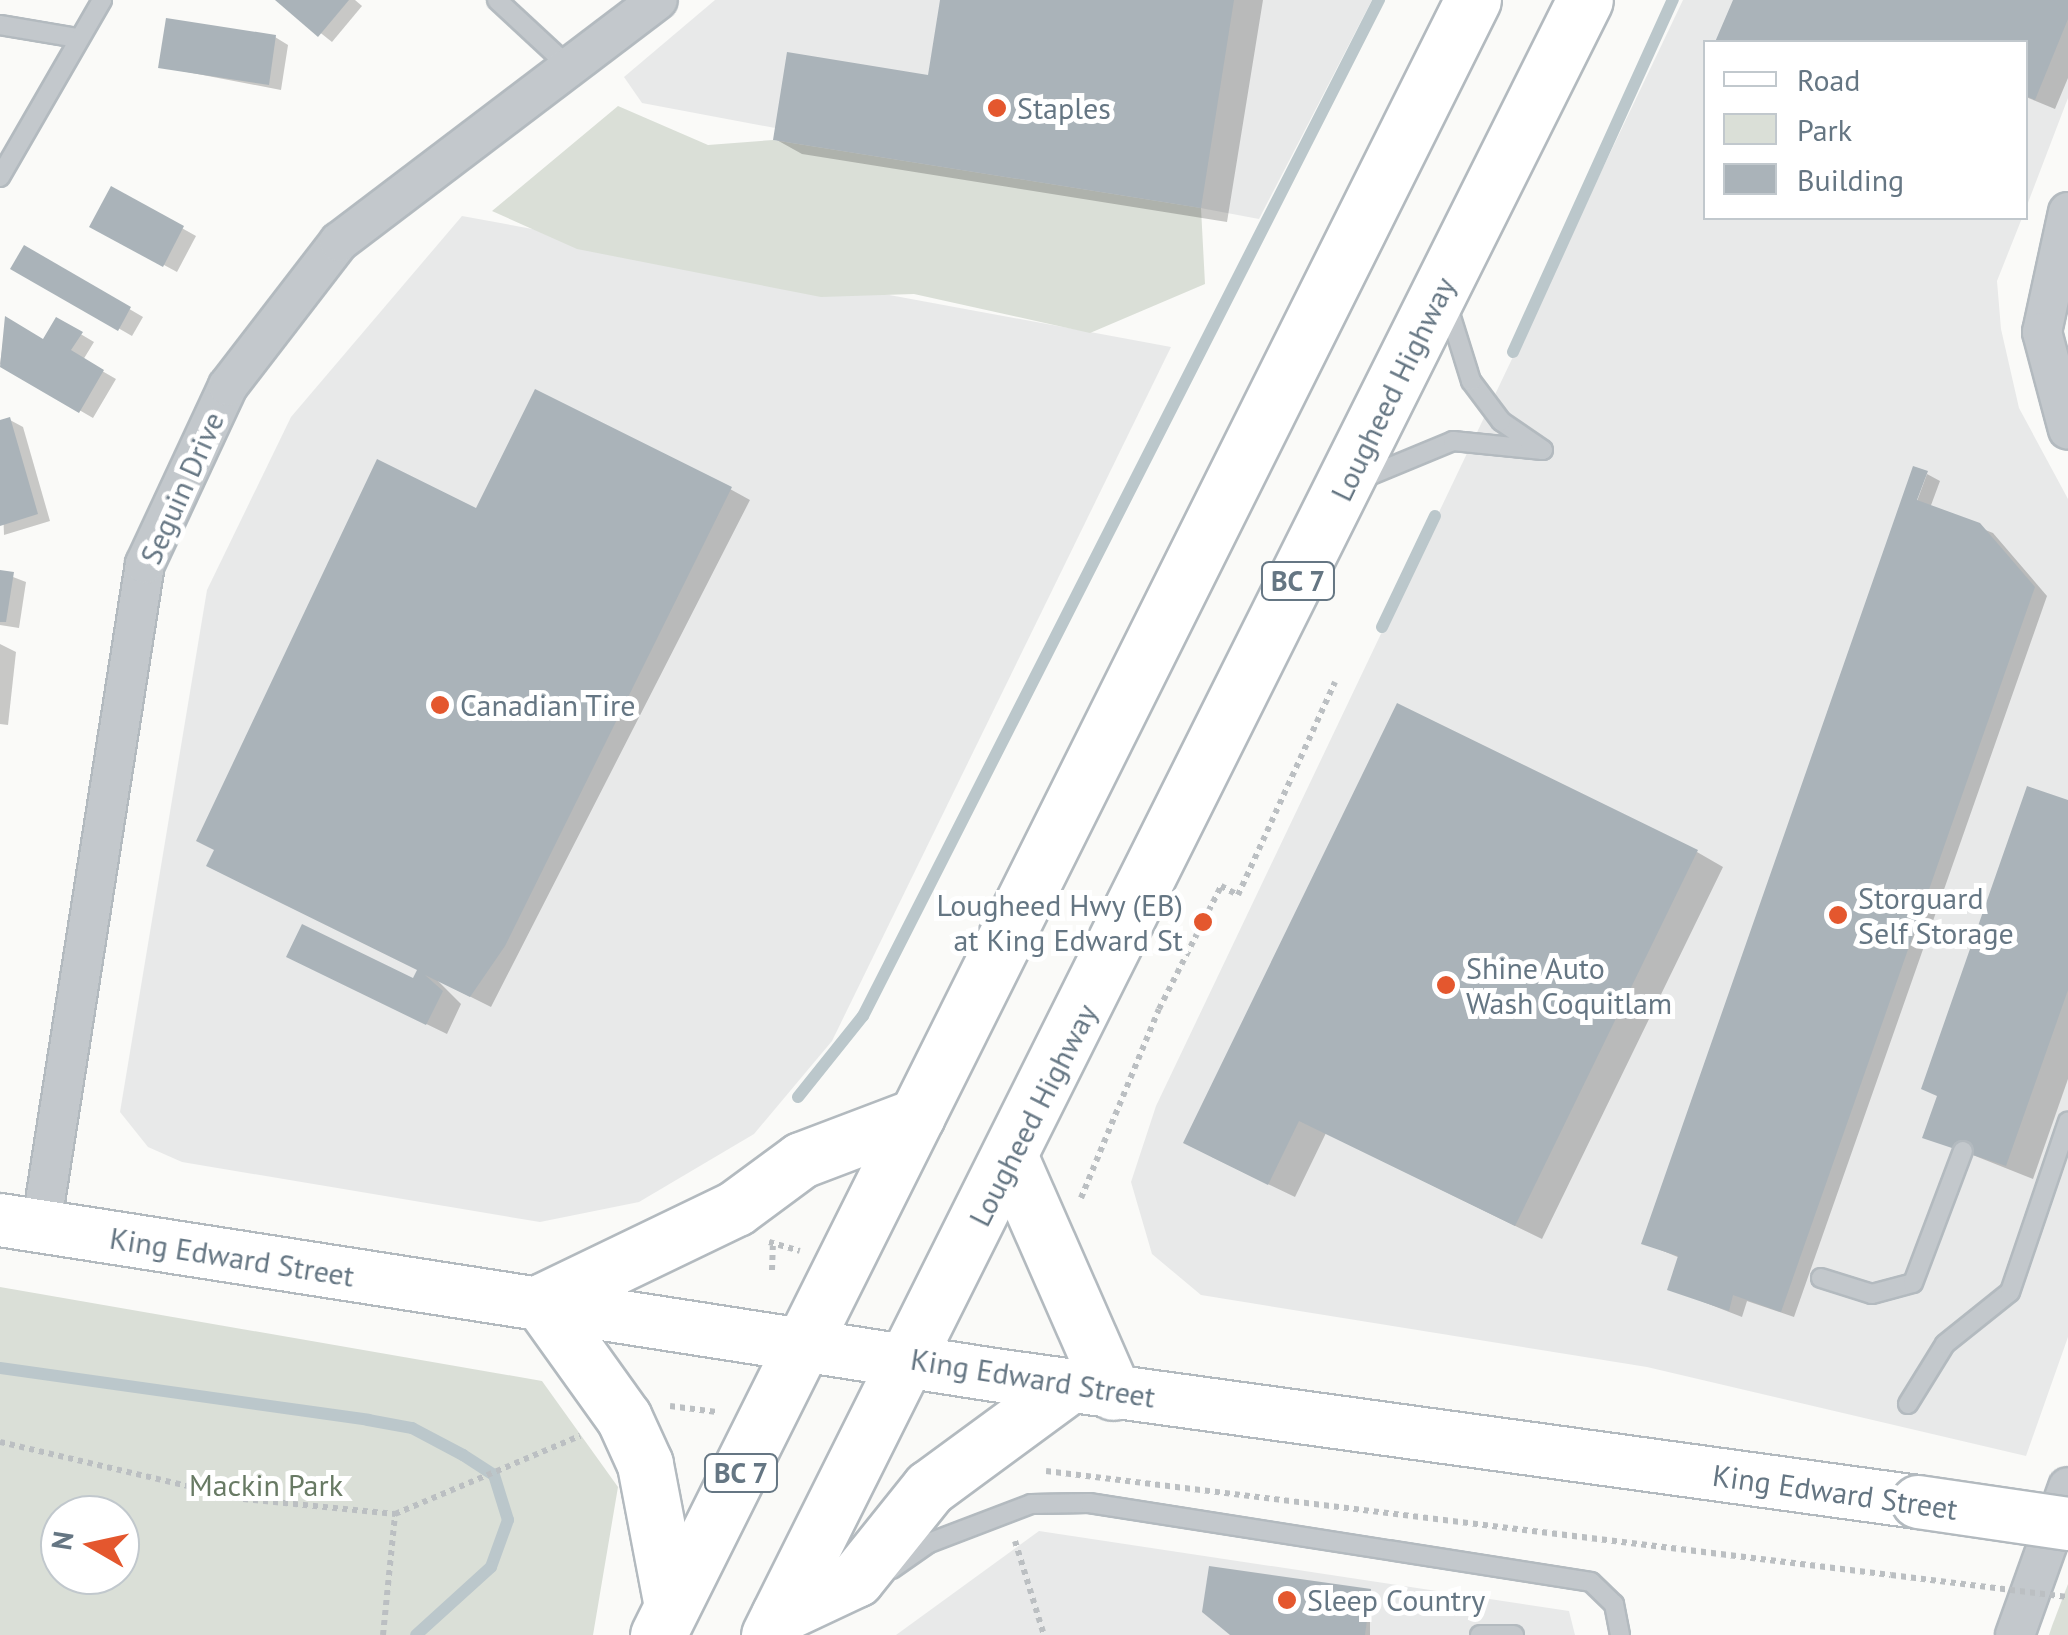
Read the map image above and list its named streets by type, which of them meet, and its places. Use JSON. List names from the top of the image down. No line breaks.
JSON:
{"streets":{"main road":["Lougheed Highway","BC 7","King Edward Street"],"street":["Seguin Drive"]},"crossings":[["Lougheed Highway","King Edward Street"],["Seguin Drive","King Edward Street"],["BC 7","King Edward Street"]],"parks":["Mackin Park"],"places":["Staples","Canadian Tire","Storguard Self Storage","Lougheed Hwy (EB) at King Edward St","Shine Auto Wash Coquitlam","Sleep Country"],"legend":["Road","Park","Building"],"north":"left"}
